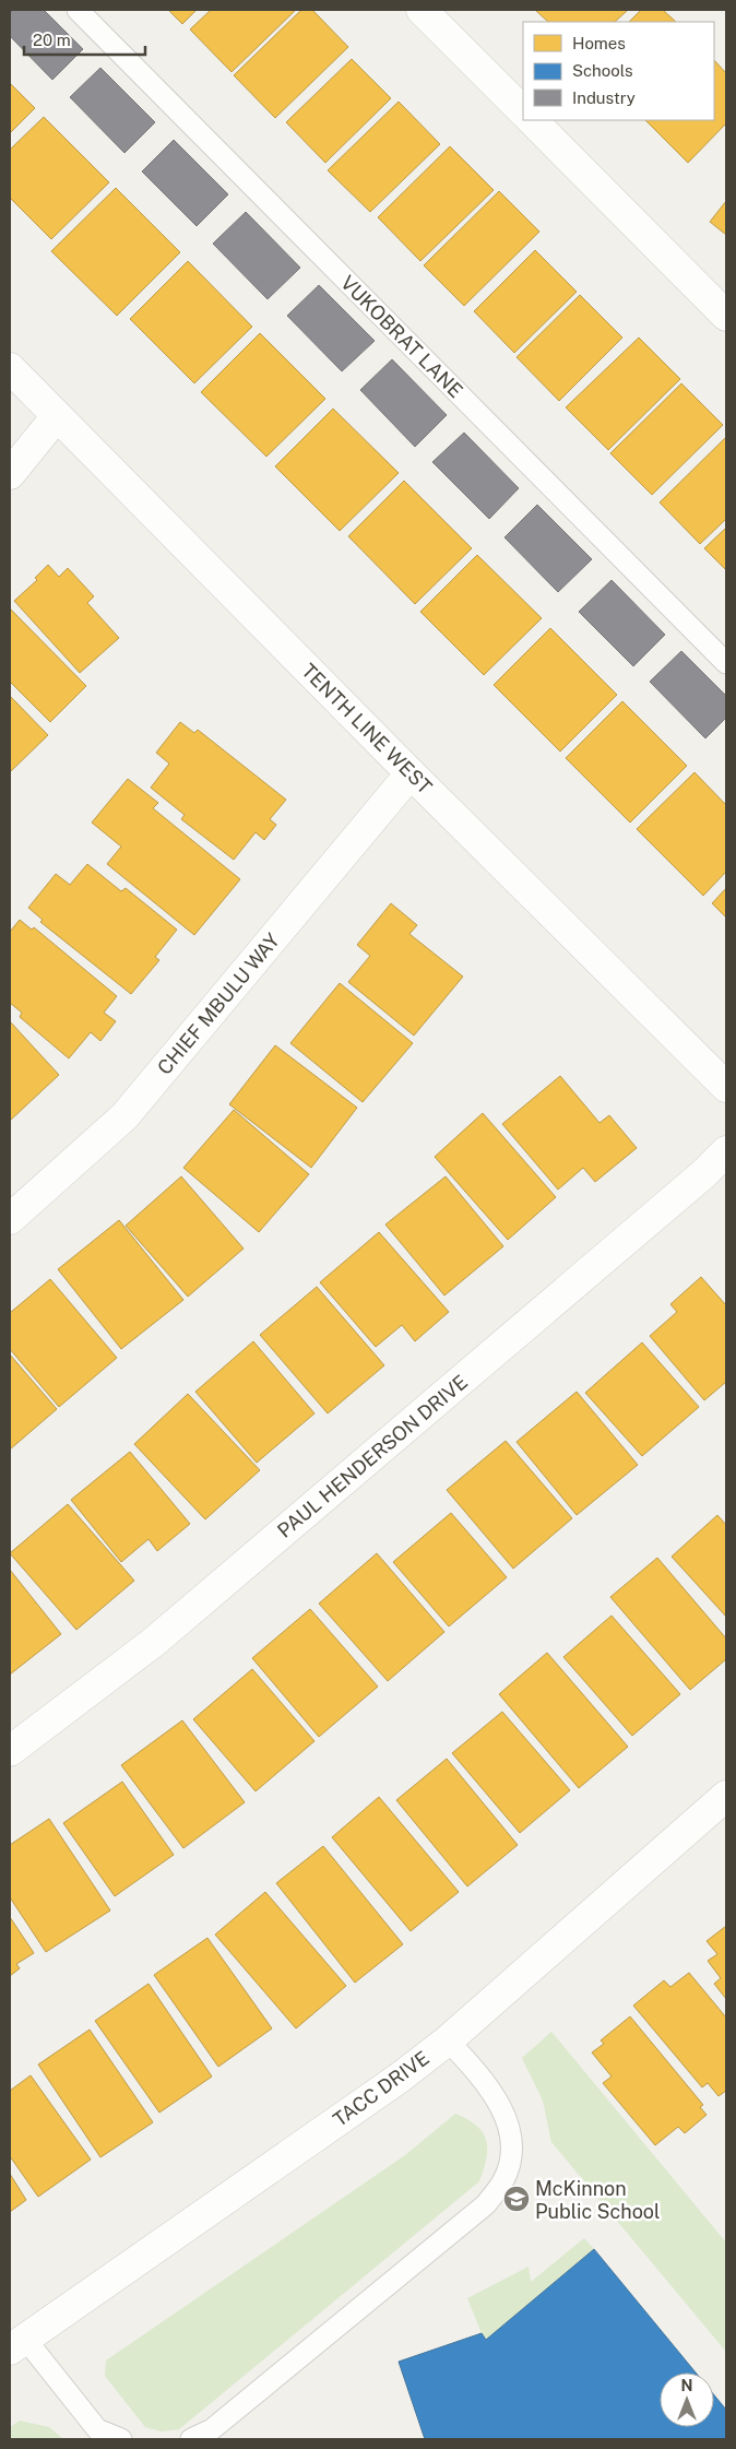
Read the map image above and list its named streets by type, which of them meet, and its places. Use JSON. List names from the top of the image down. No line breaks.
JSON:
{"streets":{"street":["TENTH LINE WEST","CHIEF MBULU WAY","PAUL HENDERSON DRIVE","TACC DRIVE"],"lane":["VUKOBRAT LANE"]},"crossings":[["TENTH LINE WEST","CHIEF MBULU WAY"]],"places":{"school or university":["McKinnon Public School"]},"legend":["Homes","Schools","Industry"],"scale_bar":"20 m","north":"top"}
